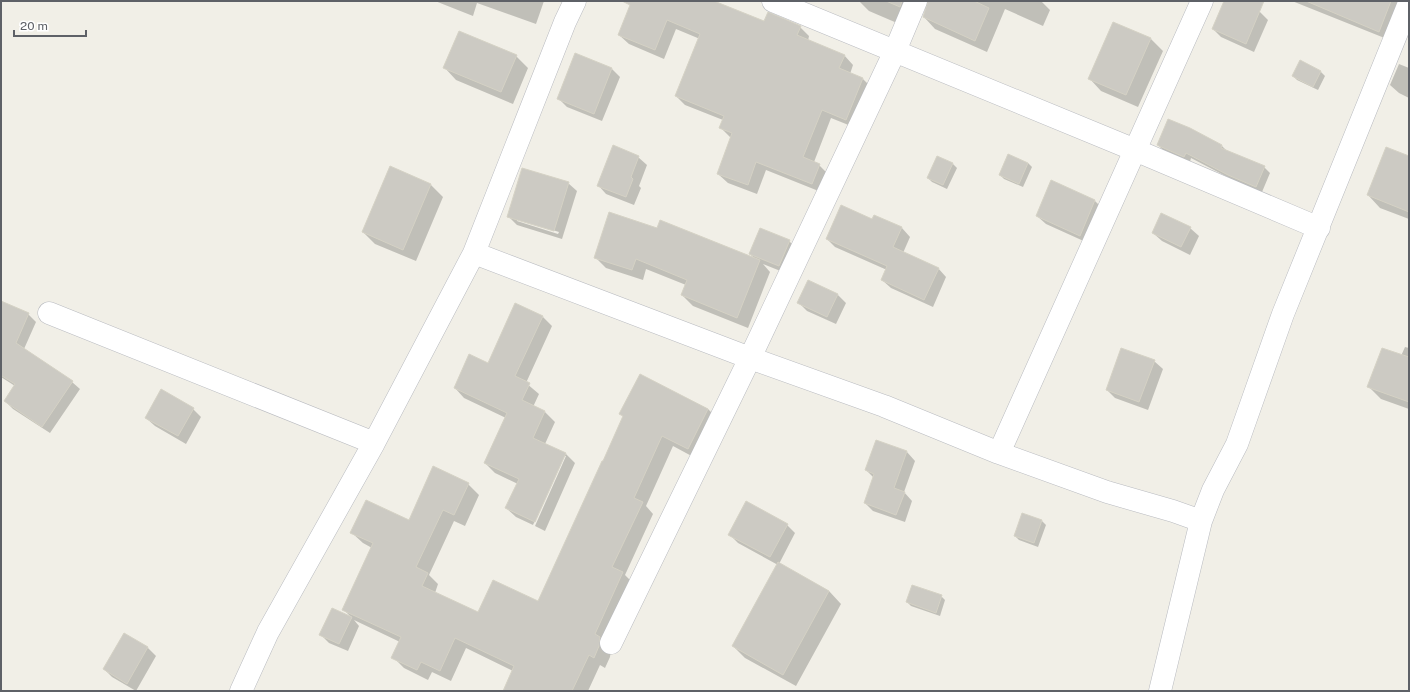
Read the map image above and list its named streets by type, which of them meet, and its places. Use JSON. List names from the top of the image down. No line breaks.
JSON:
{"scale_bar":"20 m"}
